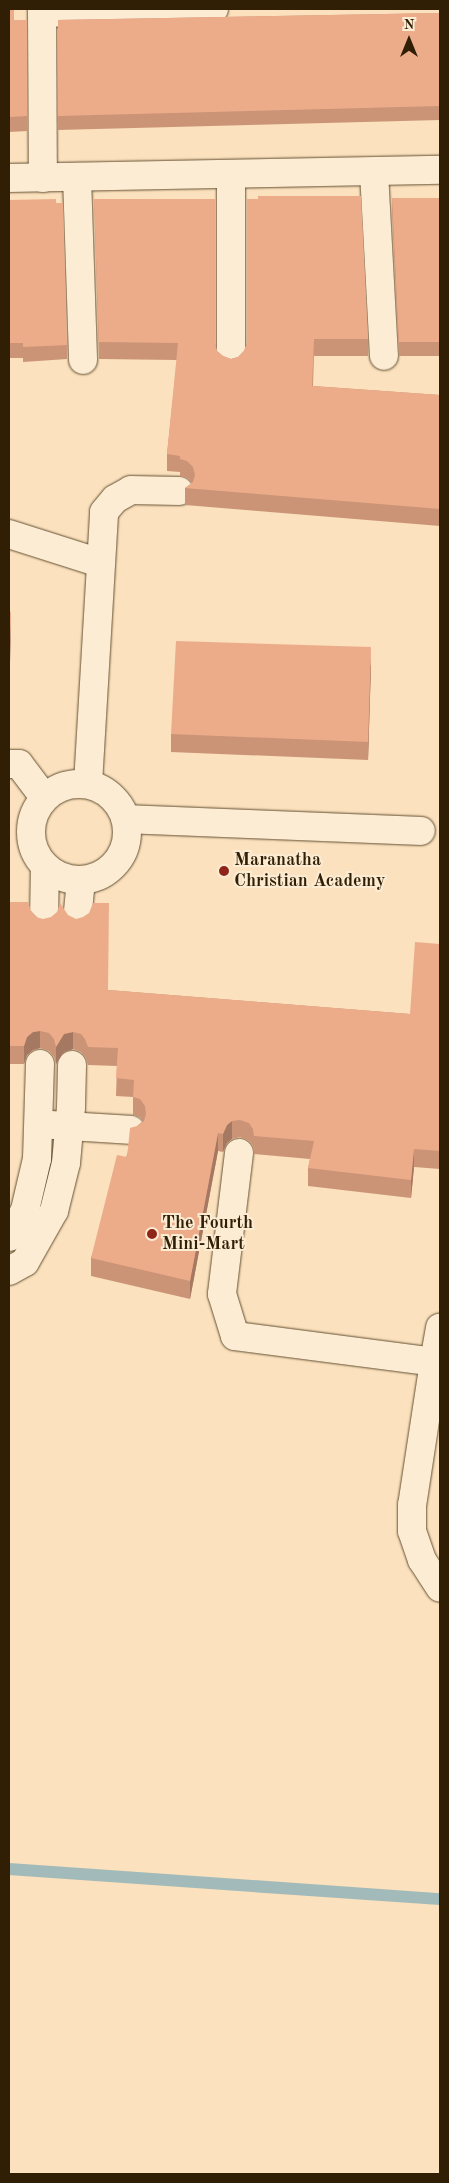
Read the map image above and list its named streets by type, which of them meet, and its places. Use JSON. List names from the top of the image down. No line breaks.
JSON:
{"places":["Maranatha Christian Academy","The Fourth Mini-Mart"],"north":"top"}
